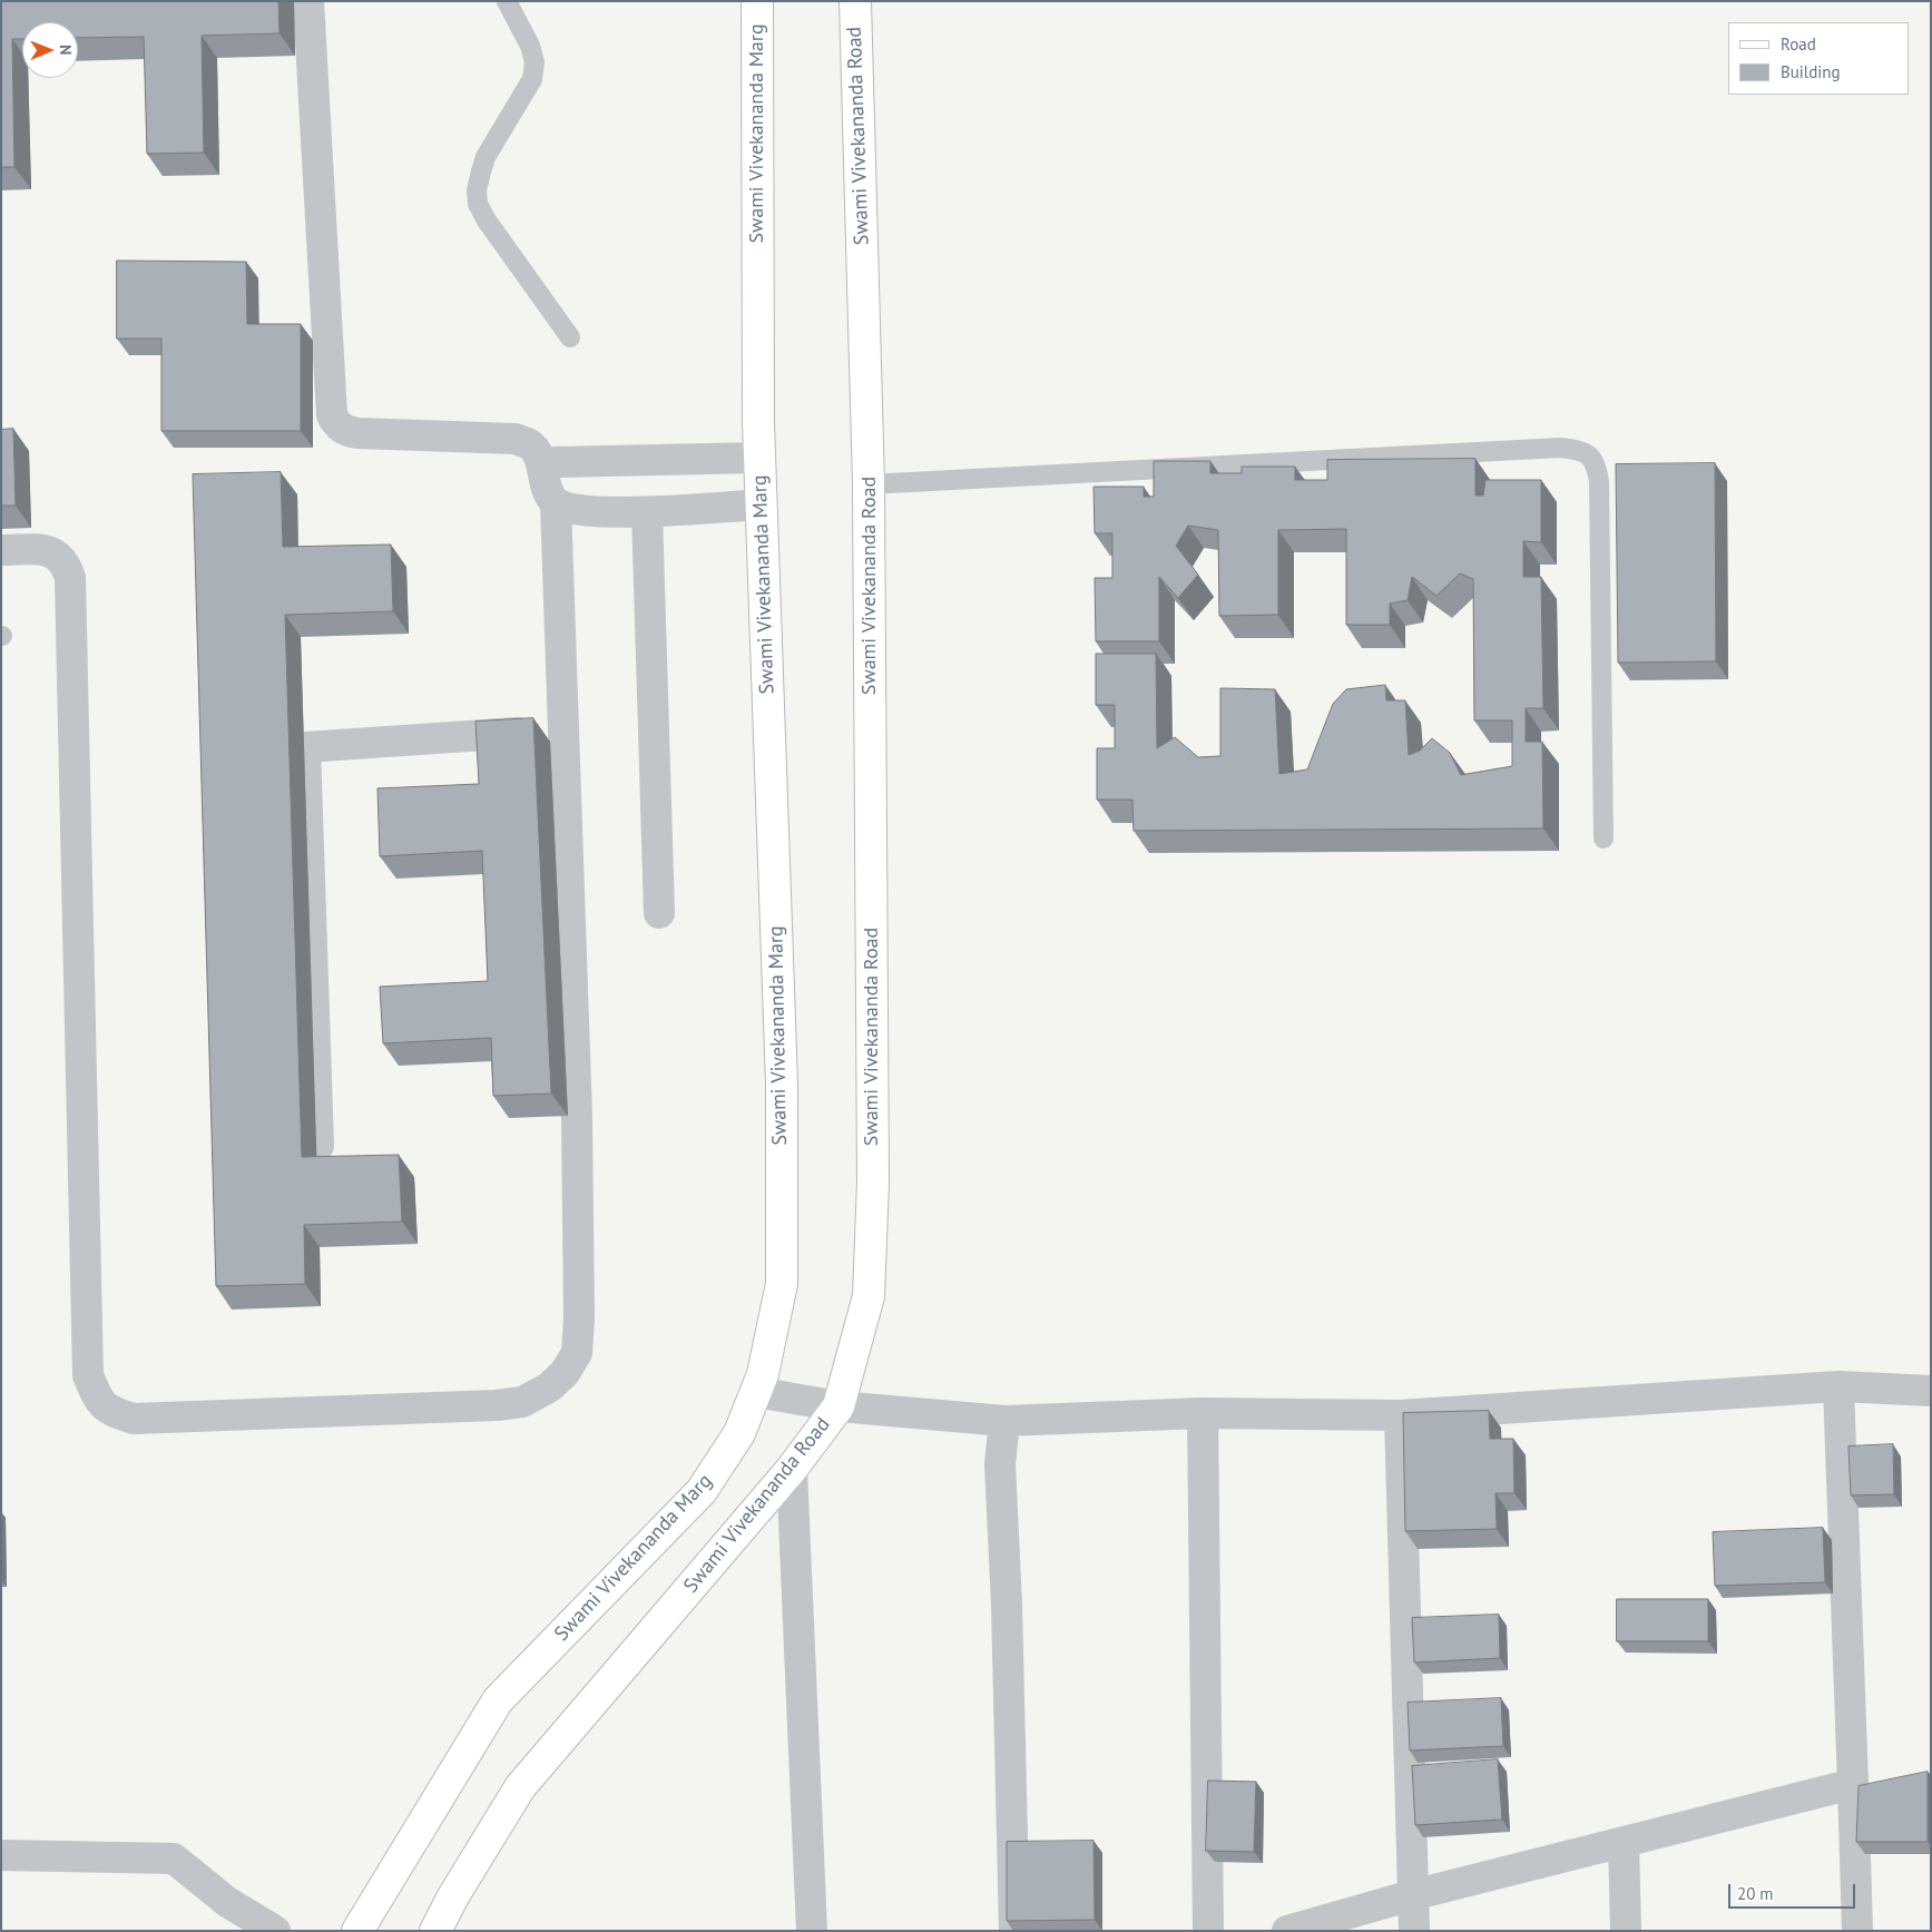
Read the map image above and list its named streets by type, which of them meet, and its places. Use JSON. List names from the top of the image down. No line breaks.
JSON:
{"streets":{"street":["Swami Vivekananda Marg","Swami Vivekananda Road"]},"legend":["Road","Building"],"scale_bar":"20 m","north":"right"}
